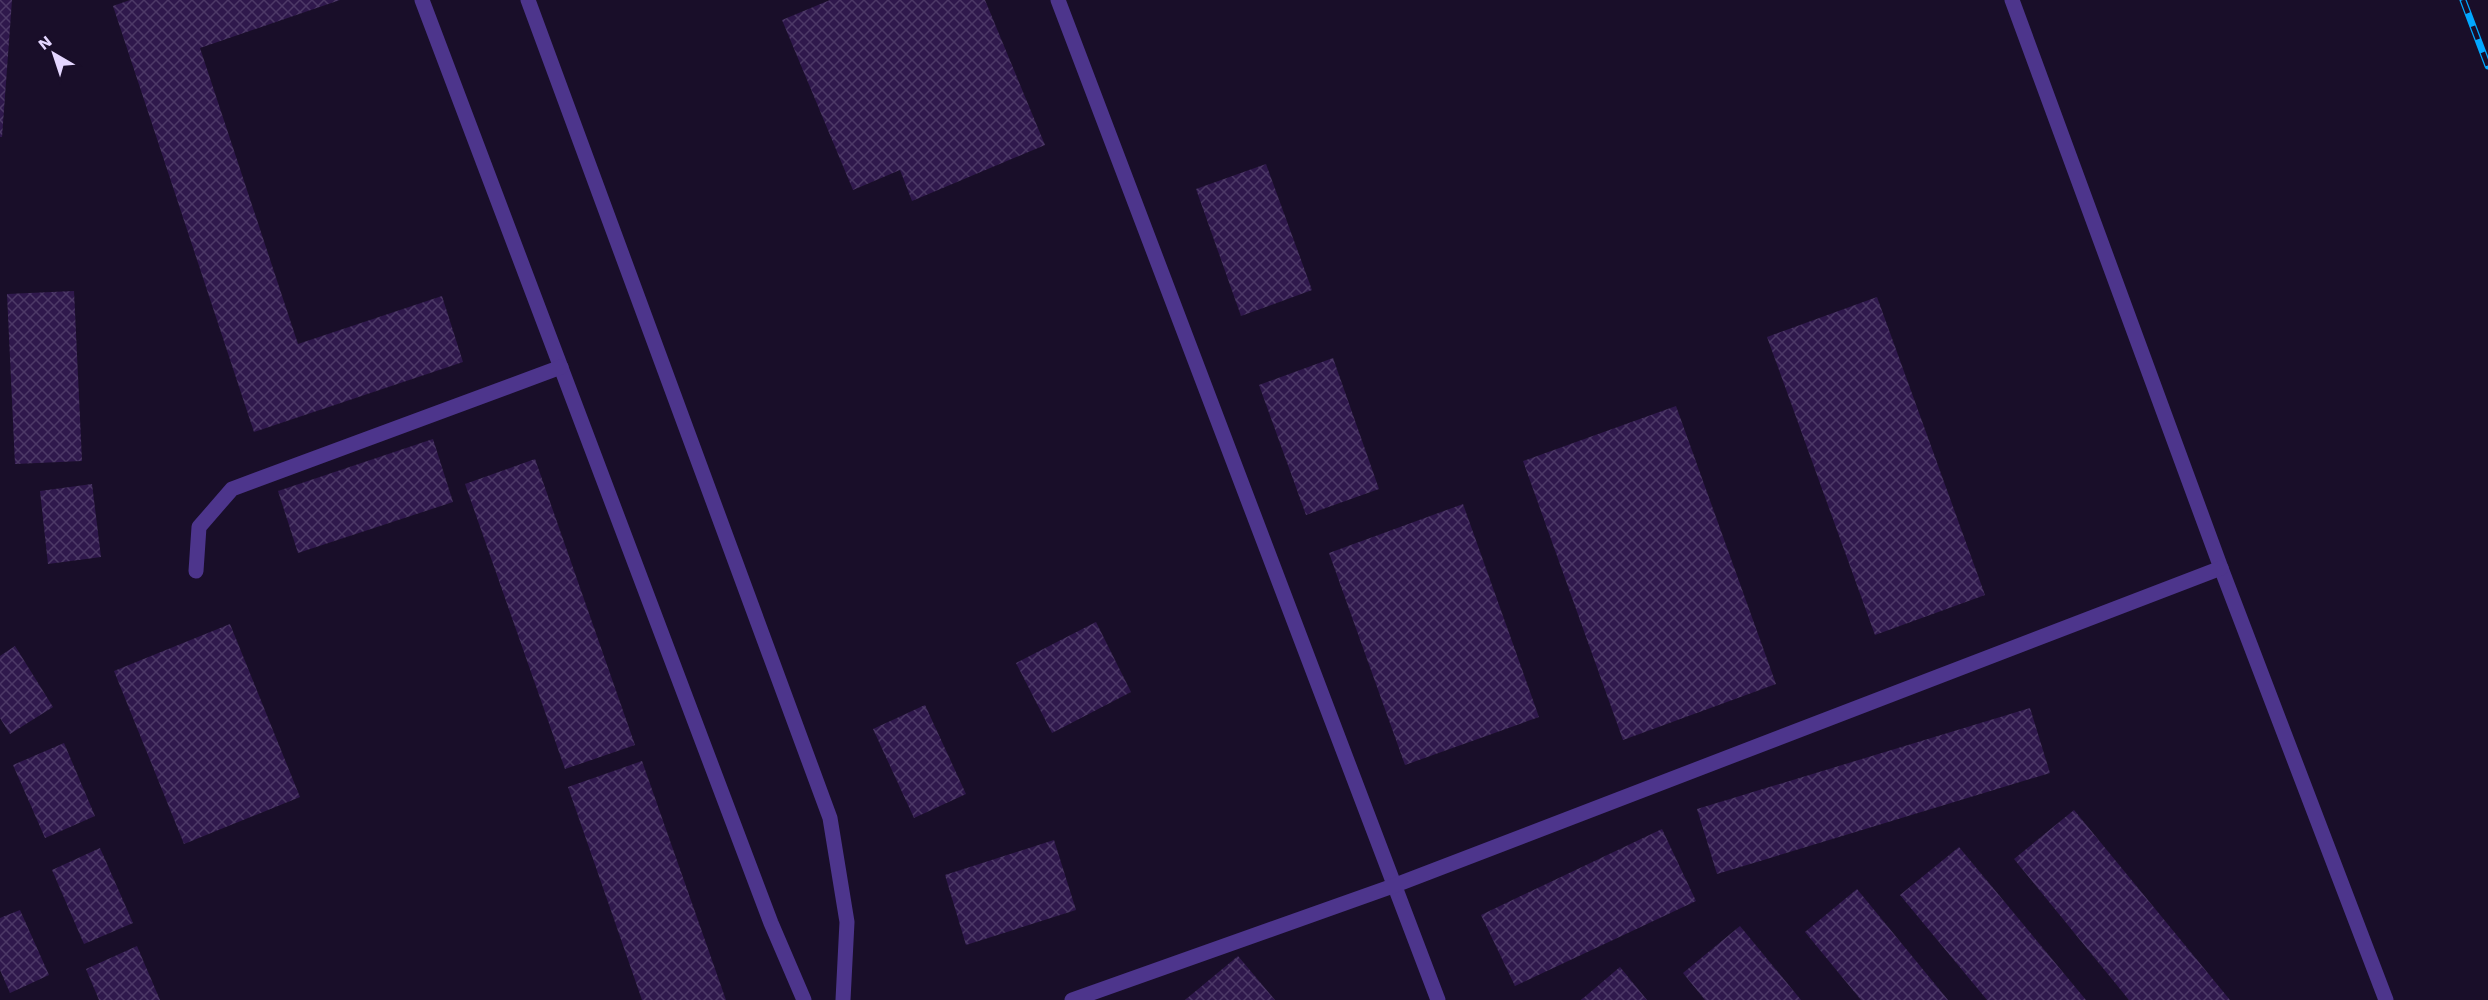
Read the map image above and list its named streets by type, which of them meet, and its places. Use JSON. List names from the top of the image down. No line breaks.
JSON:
{"north":"top left"}
